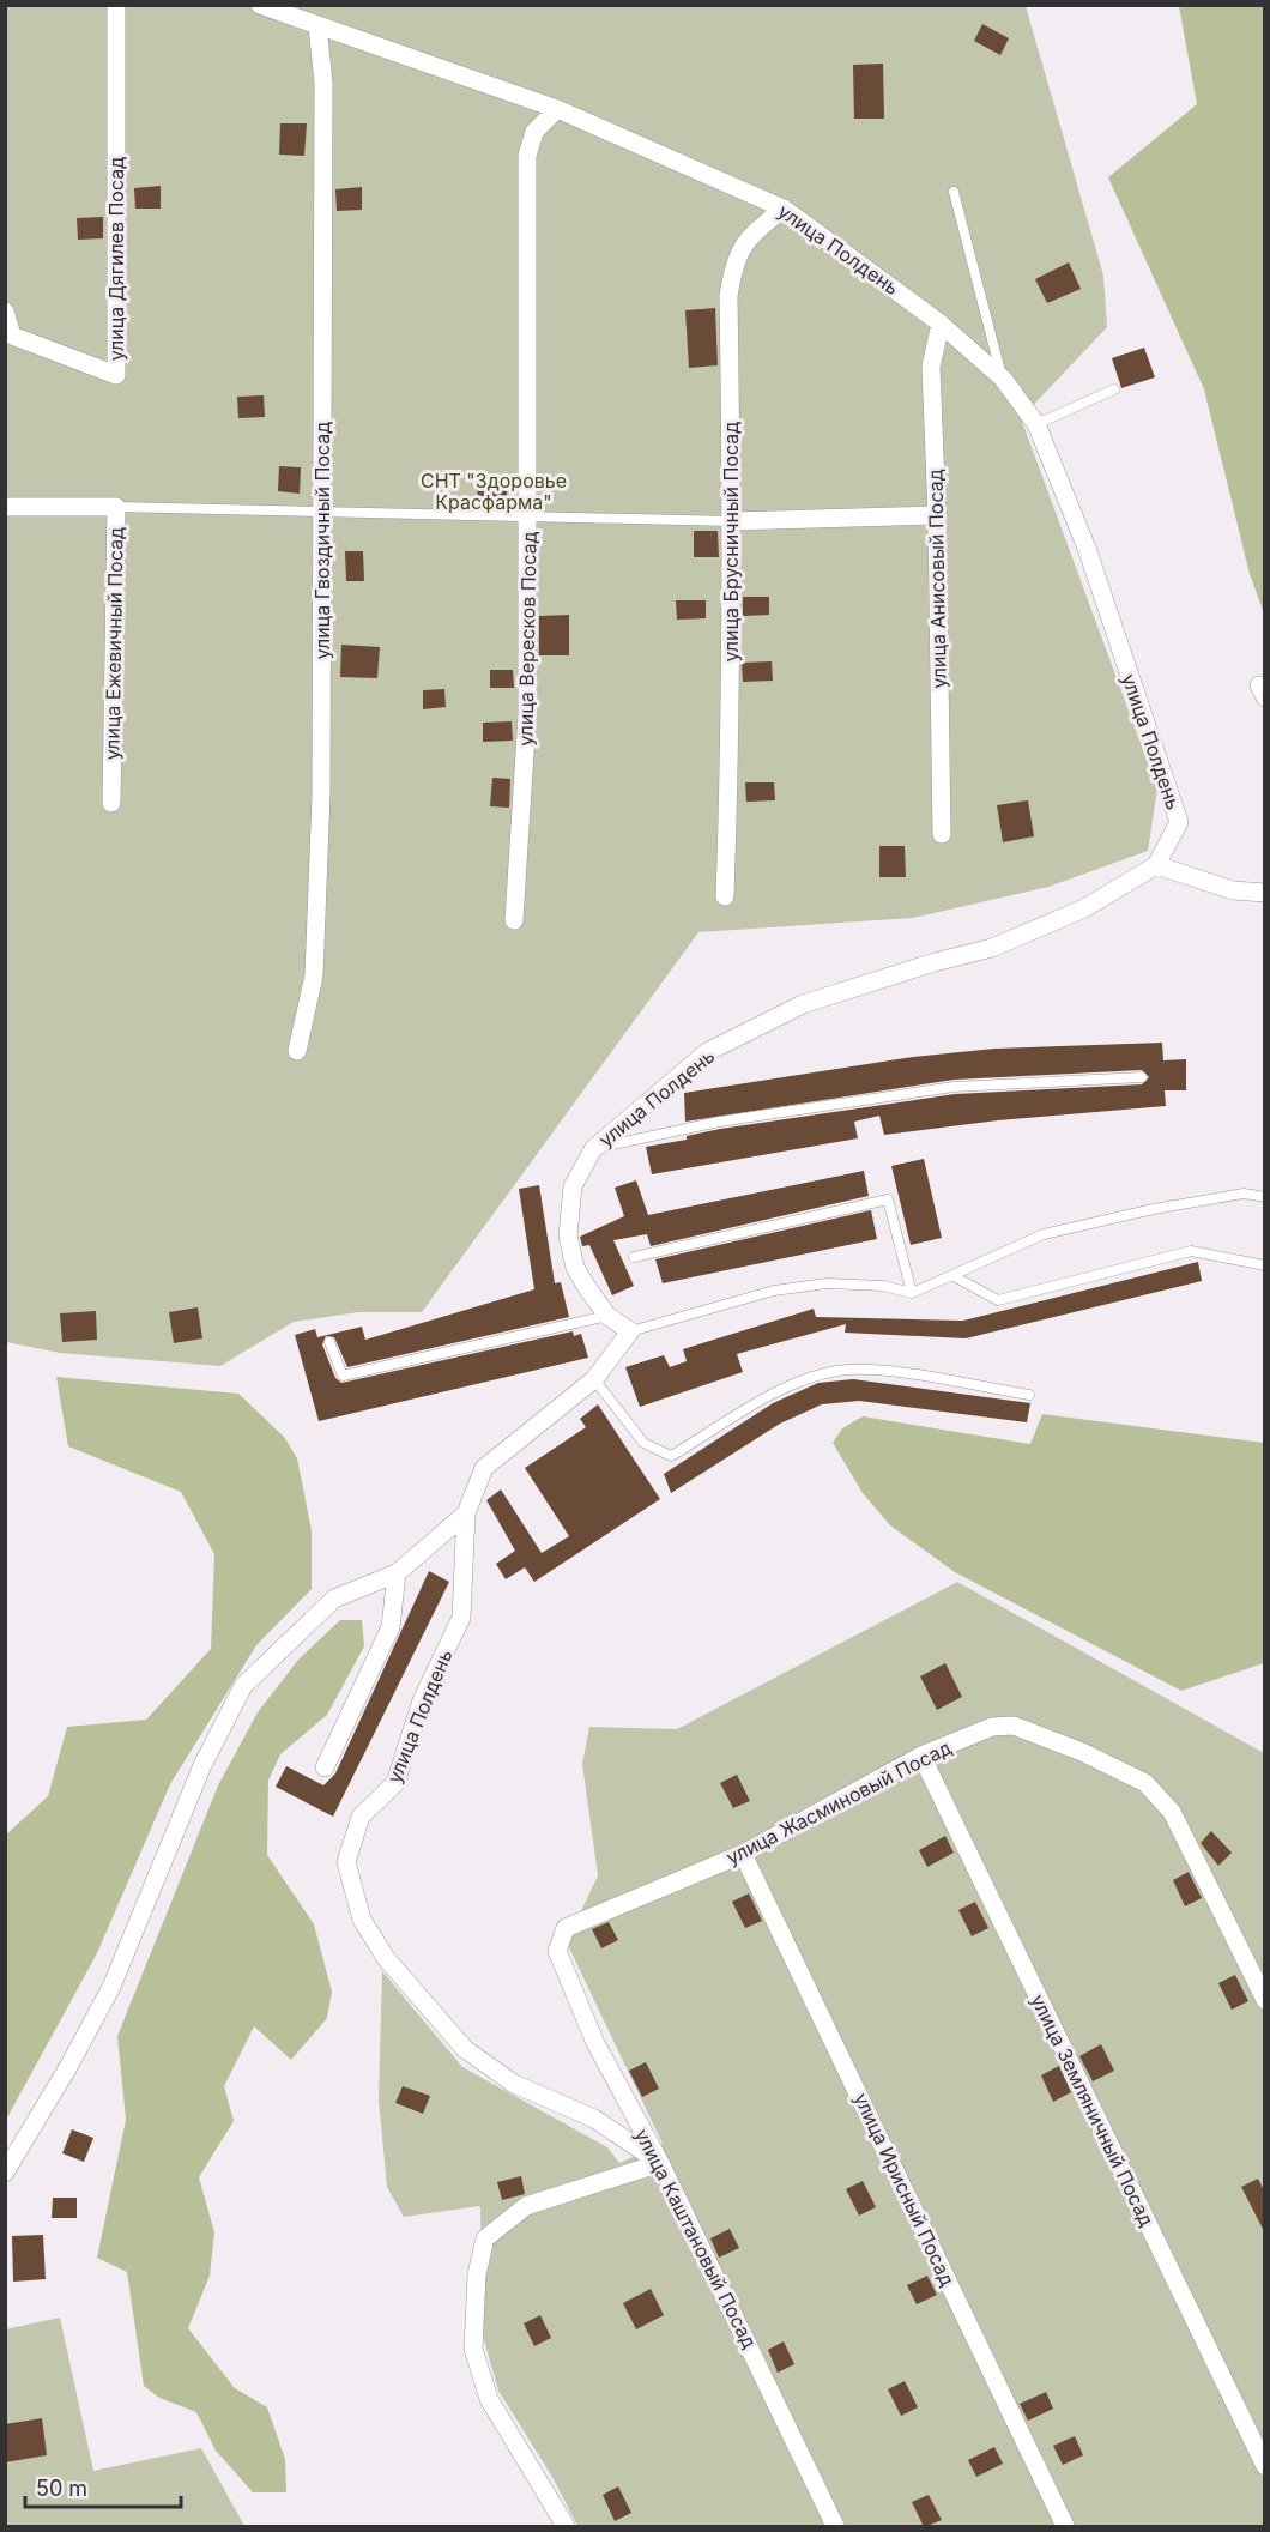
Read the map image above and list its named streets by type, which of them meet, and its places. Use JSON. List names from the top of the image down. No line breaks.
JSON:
{"streets":{"street":["улица Полдень","улица Дягилев Посад","улица Гвоздичный Посад","улица Брусничный Посад","улица Анисовый Посад","улица Вересков Посад","улица Ежевичный Посад","улица Жасминовый Посад","улица Земляничный Посад","улица Ирисный Посад","улица Каштановый Посад"]},"crossings":[["улица Полдень","улица Гвоздичный Посад"],["улица Полдень","улица Брусничный Посад"],["улица Полдень","улица Анисовый Посад"],["улица Полдень","улица Вересков Посад"],["улица Полдень","улица Каштановый Посад"],["улица Жасминовый Посад","улица Земляничный Посад"],["улица Жасминовый Посад","улица Ирисный Посад"],["улица Жасминовый Посад","улица Каштановый Посад"]],"parks":["СНТ \"Здоровье Красфарма\""],"scale_bar":"50 m"}
